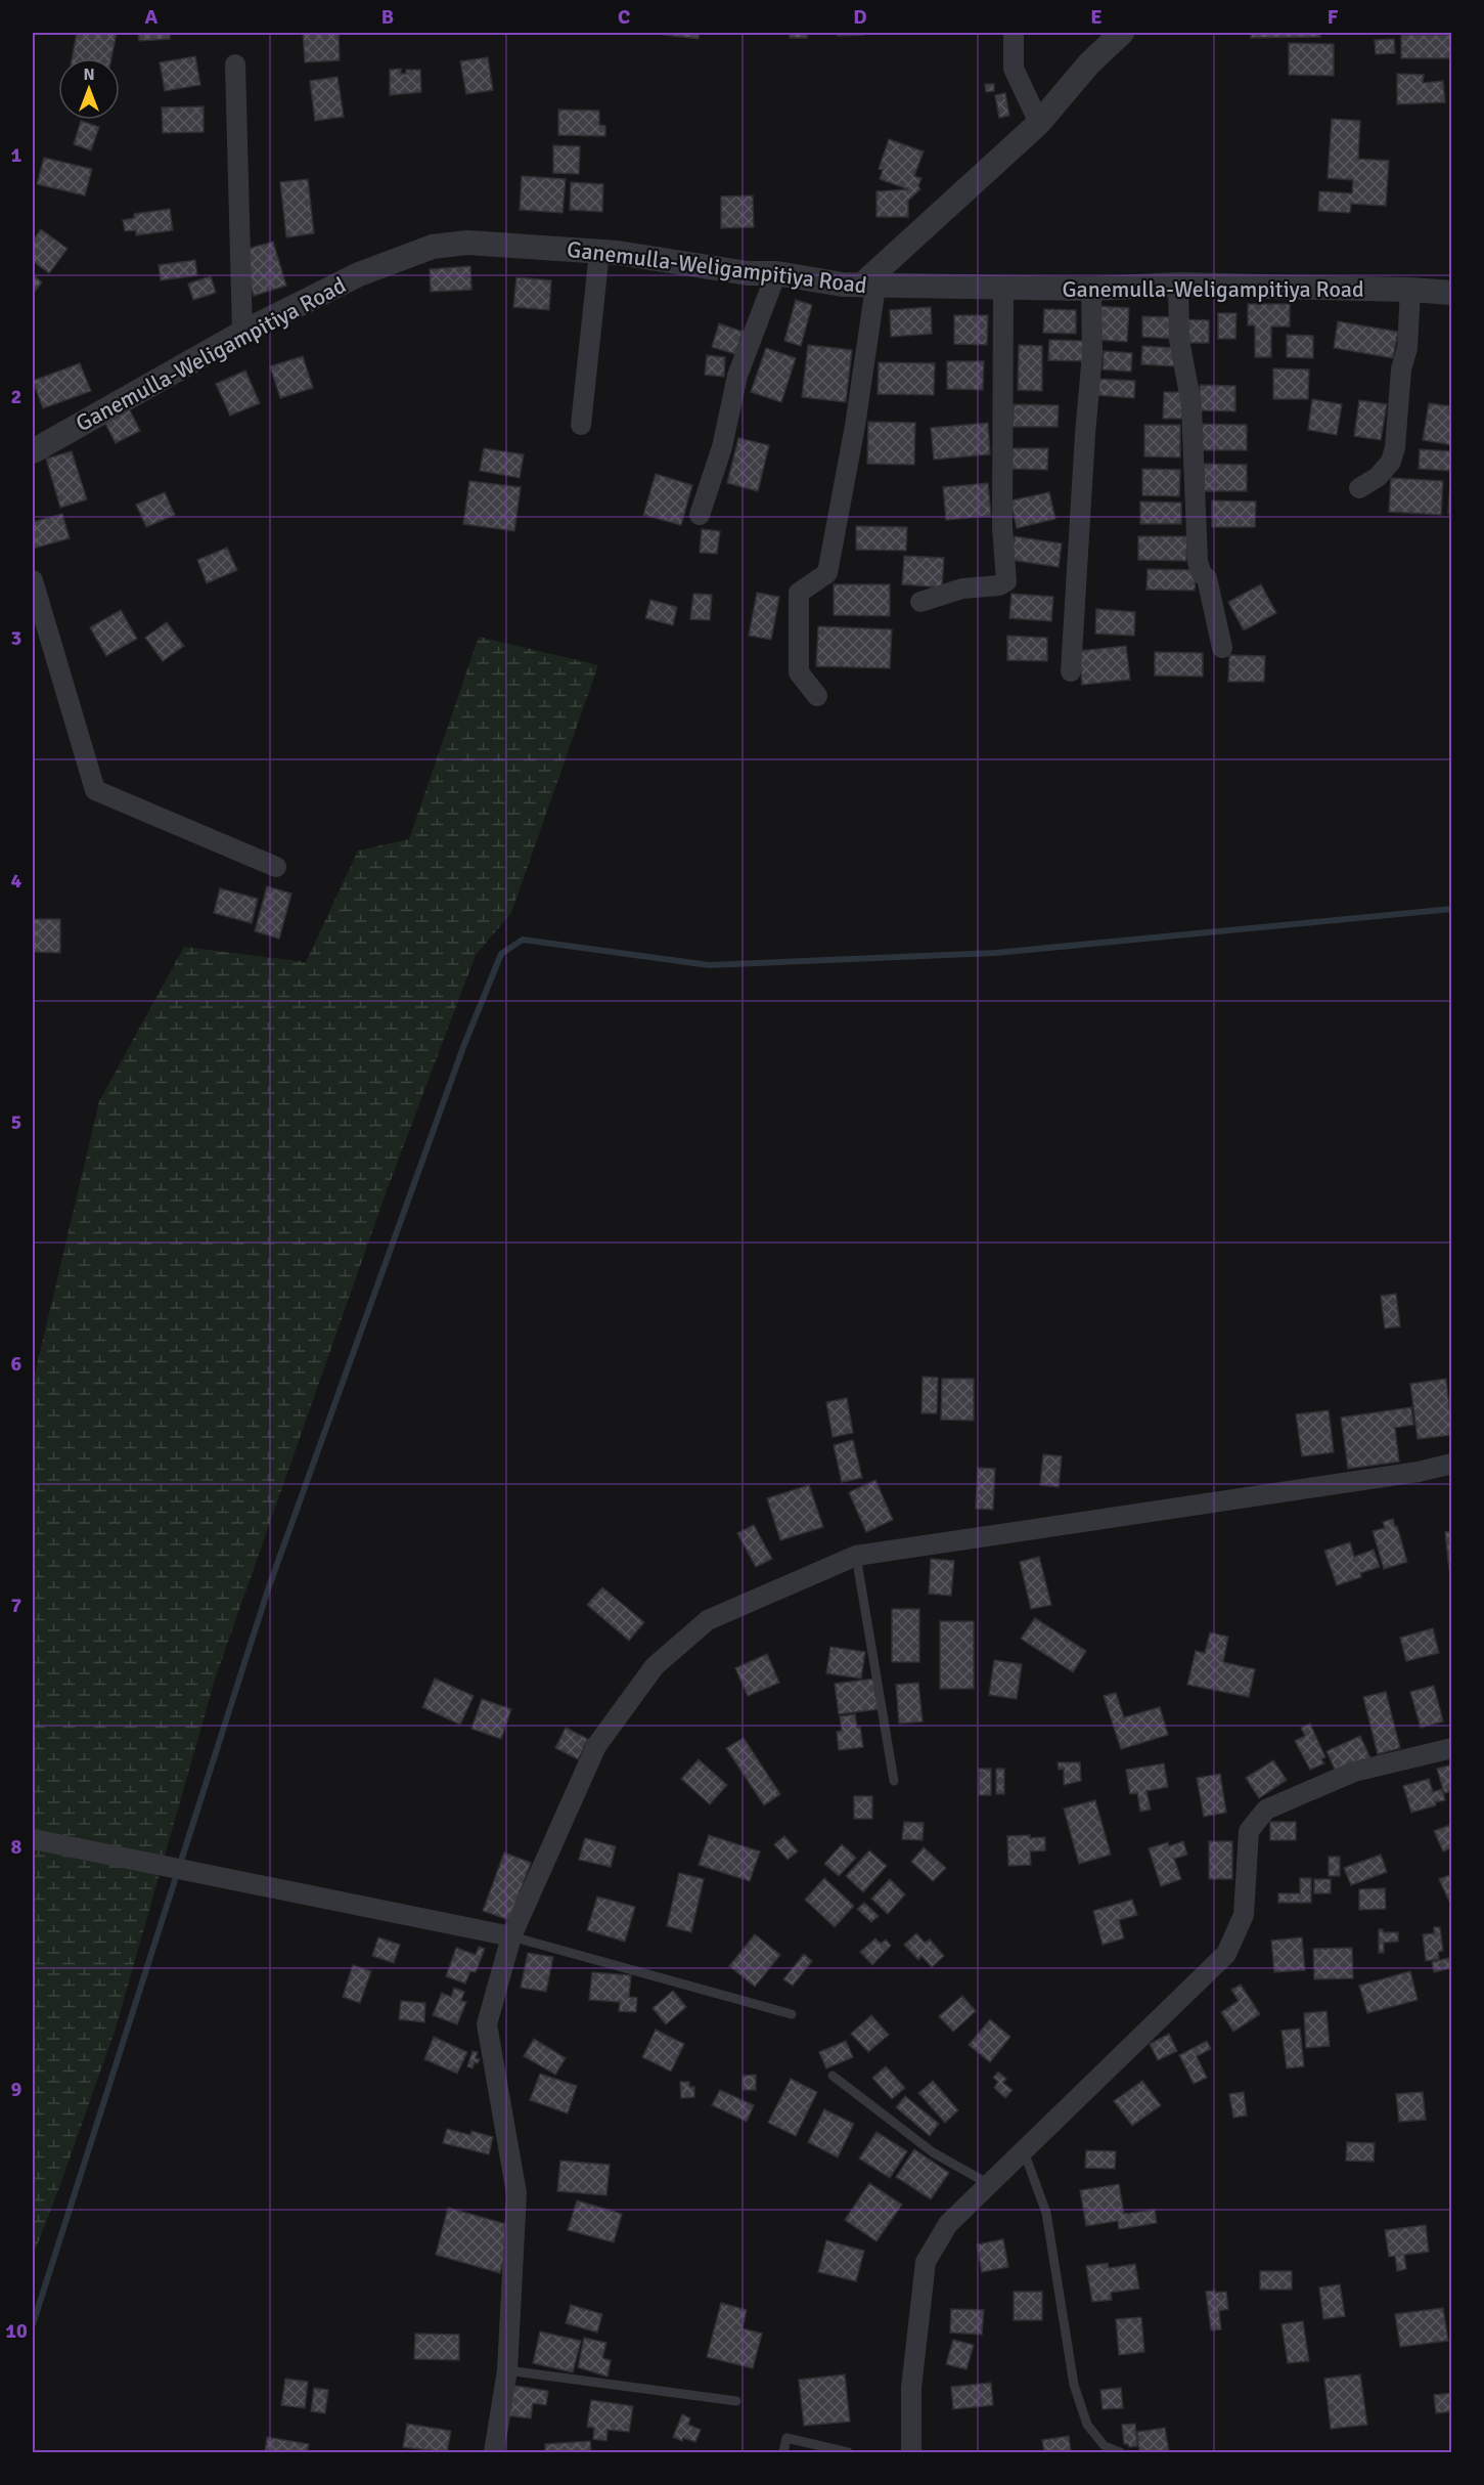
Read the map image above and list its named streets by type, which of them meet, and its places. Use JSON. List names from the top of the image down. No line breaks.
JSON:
{"streets":{"street":["Ganemulla-Weligampitiya Road"]},"north":"top","grid":{"columns":["A","B","C","D","E","F"],"rows":["1","2","3","4","5","6","7","8","9","10"]}}
